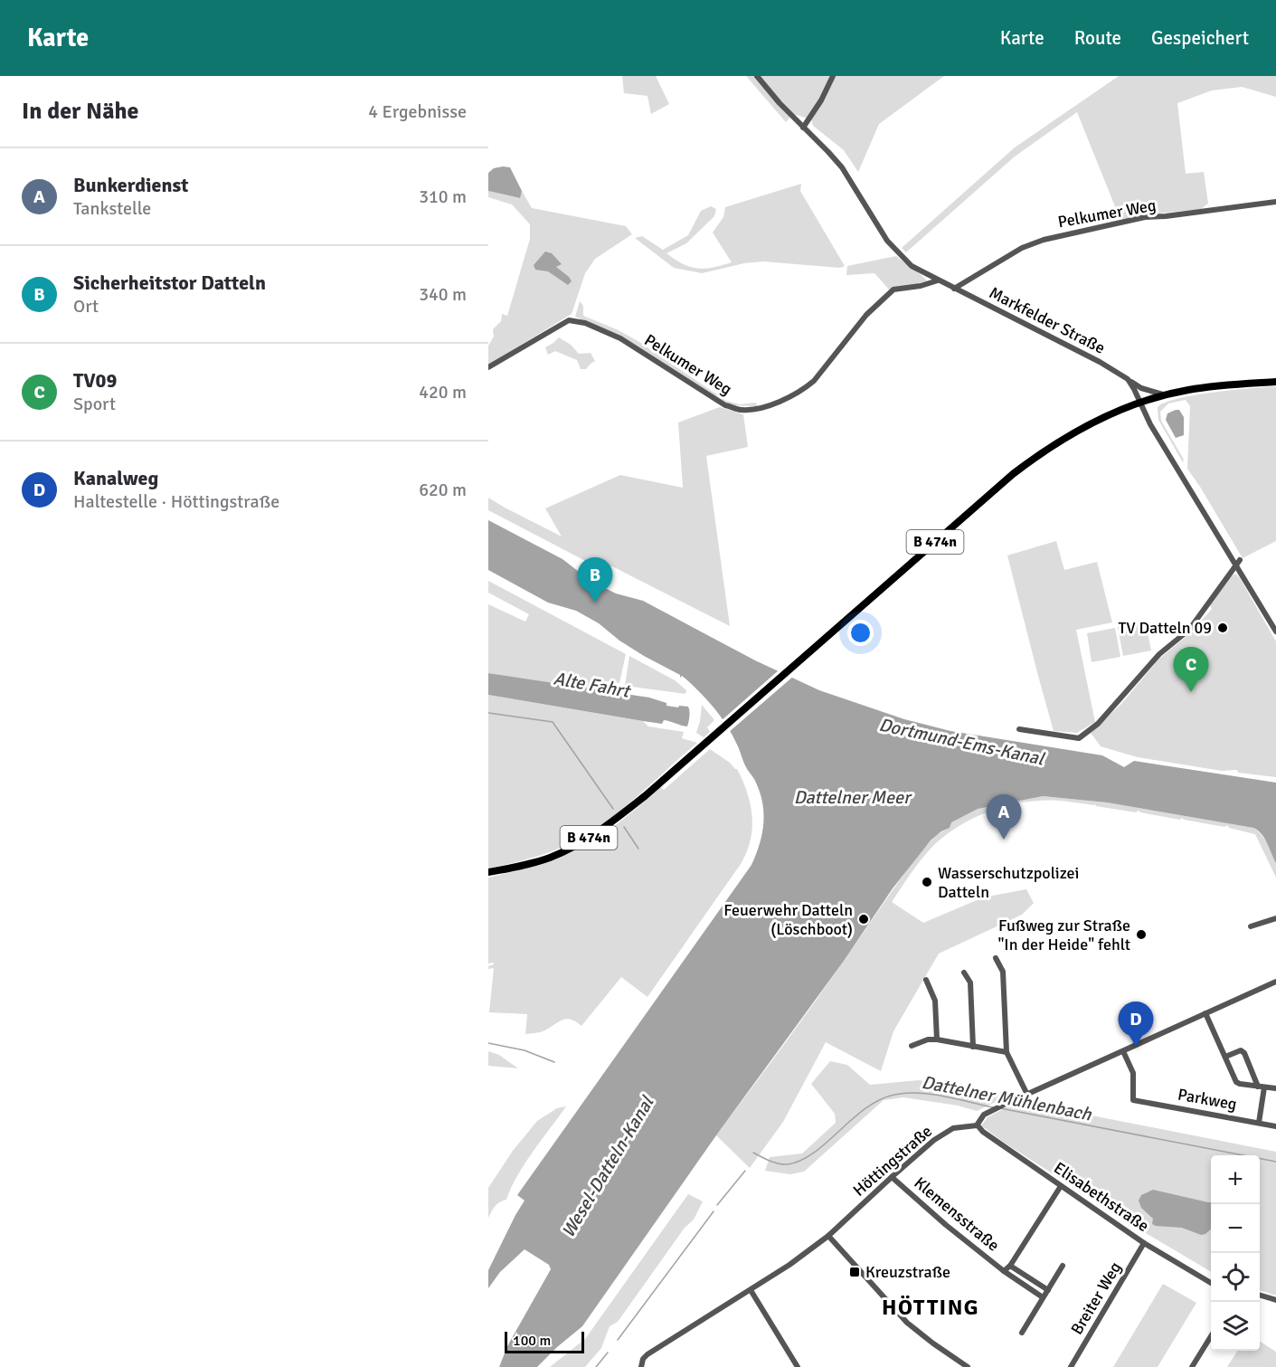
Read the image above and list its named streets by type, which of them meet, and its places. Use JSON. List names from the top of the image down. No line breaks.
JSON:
{"streets":{"main road":["B 474n"],"street":["Pelkumer Weg","Markfelder Straße","Parkweg","Höttingstraße","Elisabethstraße","Klemensstraße","Breiter Weg"]},"crossings":[["Pelkumer Weg","Markfelder Straße"],["Markfelder Straße","B 474n"],["Höttingstraße","Elisabethstraße"],["Höttingstraße","Klemensstraße"],["Elisabethstraße","Klemensstraße"],["Elisabethstraße","Breiter Weg"]],"districts":["HÖTTING"],"water":["Alte Fahrt","Dortmund-Ems-Kanal","Dattelner Meer","Dattelner Mühlenbach","Wesel-Datteln-Kanal"],"places":{"other":["TV Datteln 09","Wasserschutzpolizei Datteln","Feuerwehr Datteln (Löschboot)","Fußweg zur Straße \"In der Heide\" fehlt"],"transit":["Kreuzstraße"]},"scale_bar":"100 m","page":{"header":"Karte","nav":["Karte","Route","Gespeichert"],"heading":["In der Nähe","4 Ergebnisse"],"list":[{"mark":"A","name":"Bunkerdienst","note":"Tankstelle","value":"310 m"},{"mark":"B","name":"Sicherheitstor Datteln","note":"Ort","value":"340 m"},{"mark":"C","name":"TV09","note":"Sport","value":"420 m"},{"mark":"D","name":"Kanalweg","note":"Haltestelle · Höttingstraße","value":"620 m"}],"pins":["B","C","A","D"],"map_buttons":["+","−"],"scale":"100 m"}}
